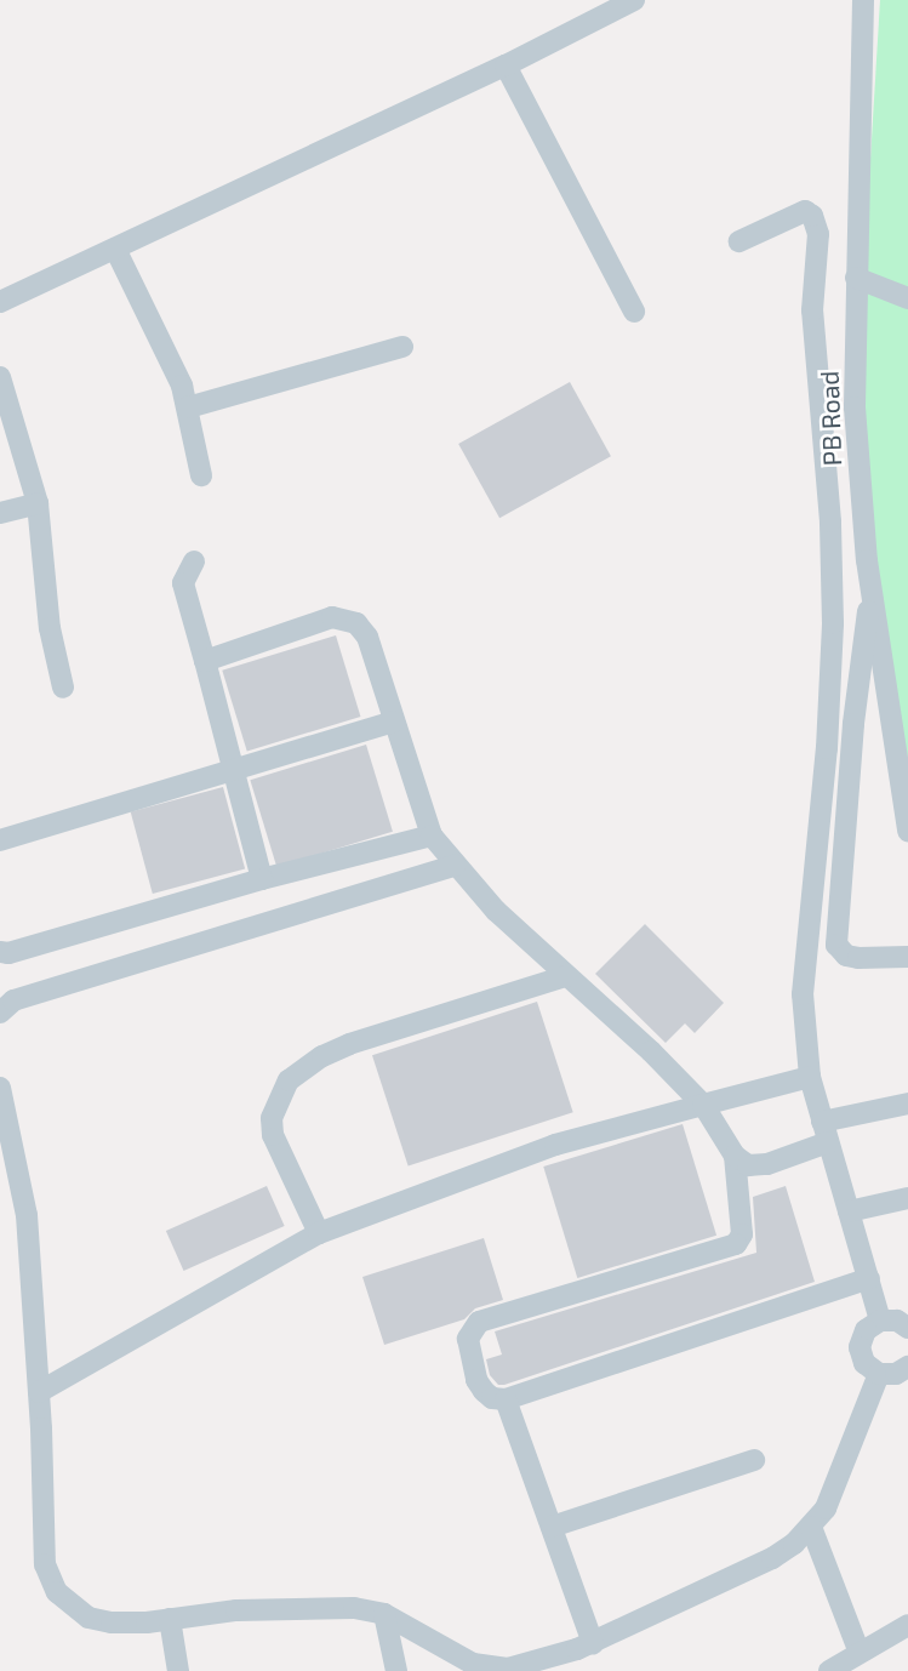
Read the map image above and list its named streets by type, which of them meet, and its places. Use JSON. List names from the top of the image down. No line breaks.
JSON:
{"streets":{"street":["PB Road"]}}
